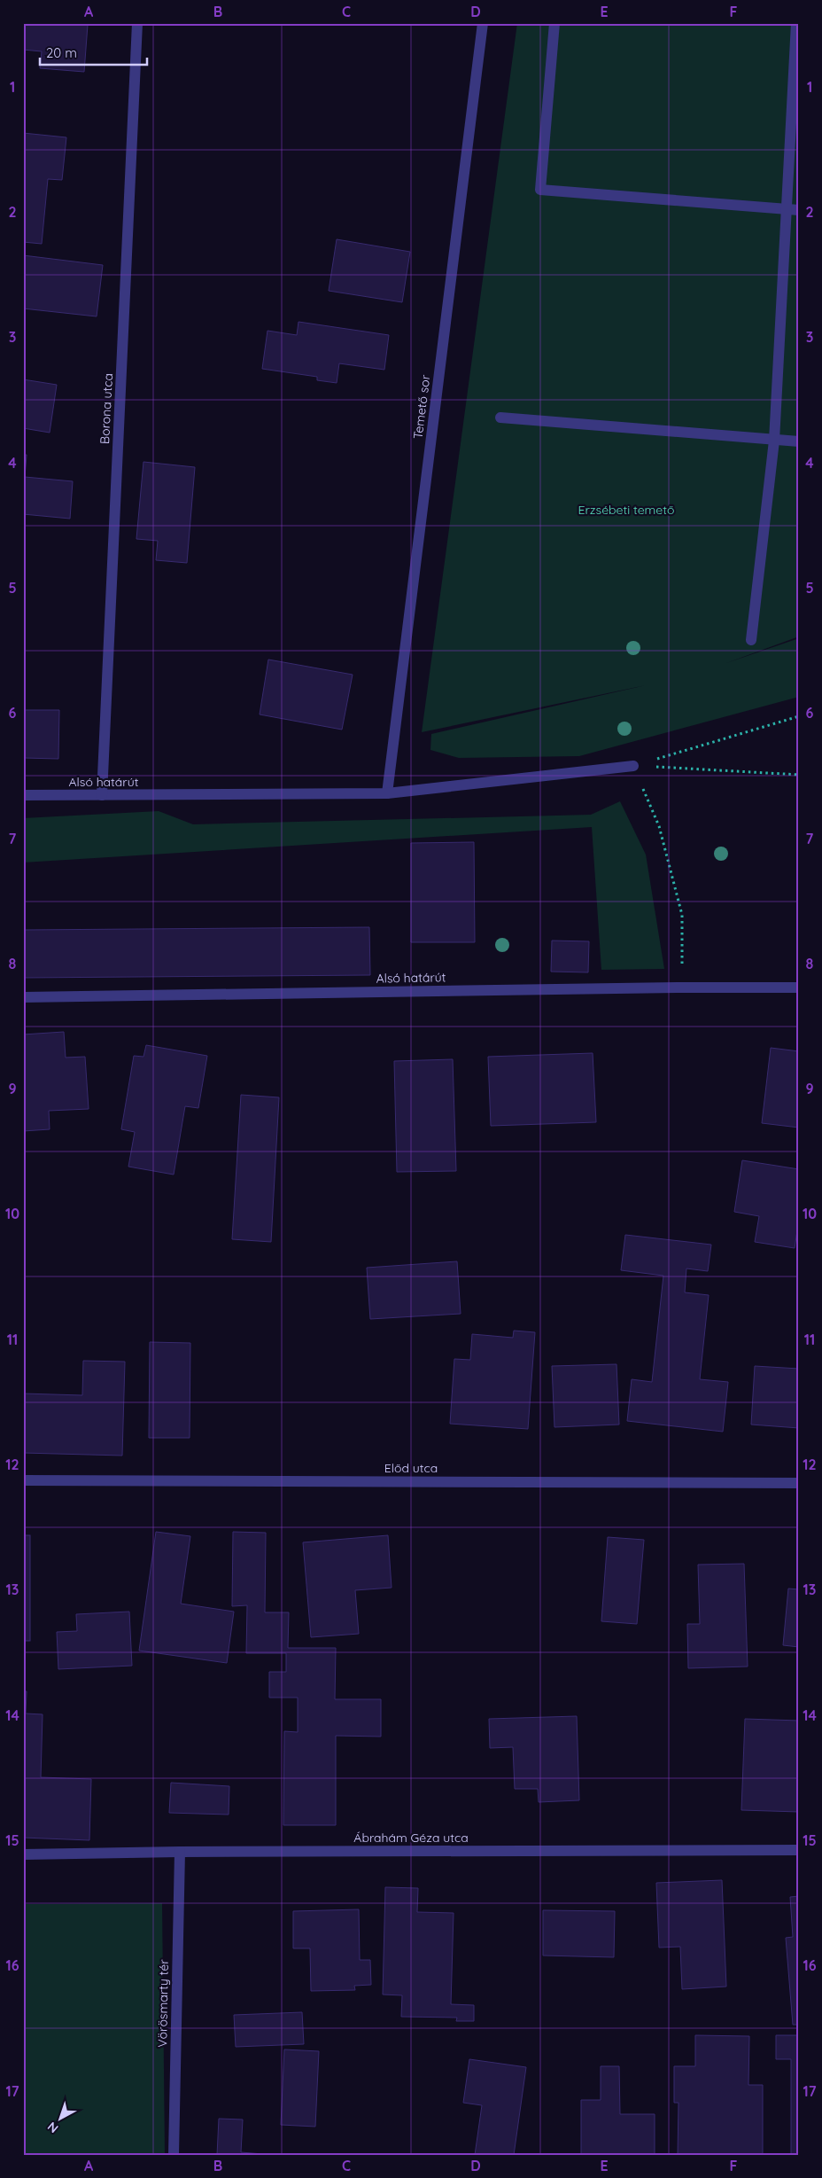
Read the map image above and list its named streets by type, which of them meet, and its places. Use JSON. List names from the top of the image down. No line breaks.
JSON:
{"streets":{"street":["Temető sor","Borona utca","Alsó határút","Előd utca","Ábrahám Géza utca","Vörösmarty tér"]},"crossings":[["Temető sor","Alsó határút"],["Borona utca","Alsó határút"],["Ábrahám Géza utca","Vörösmarty tér"]],"parks":["Erzsébeti temető"],"scale_bar":"20 m","north":"bottom left","grid":{"columns":["A","B","C","D","E","F"],"rows":["1","2","3","4","5","6","7","8","9","10","11","12","13","14","15","16","17"]}}
